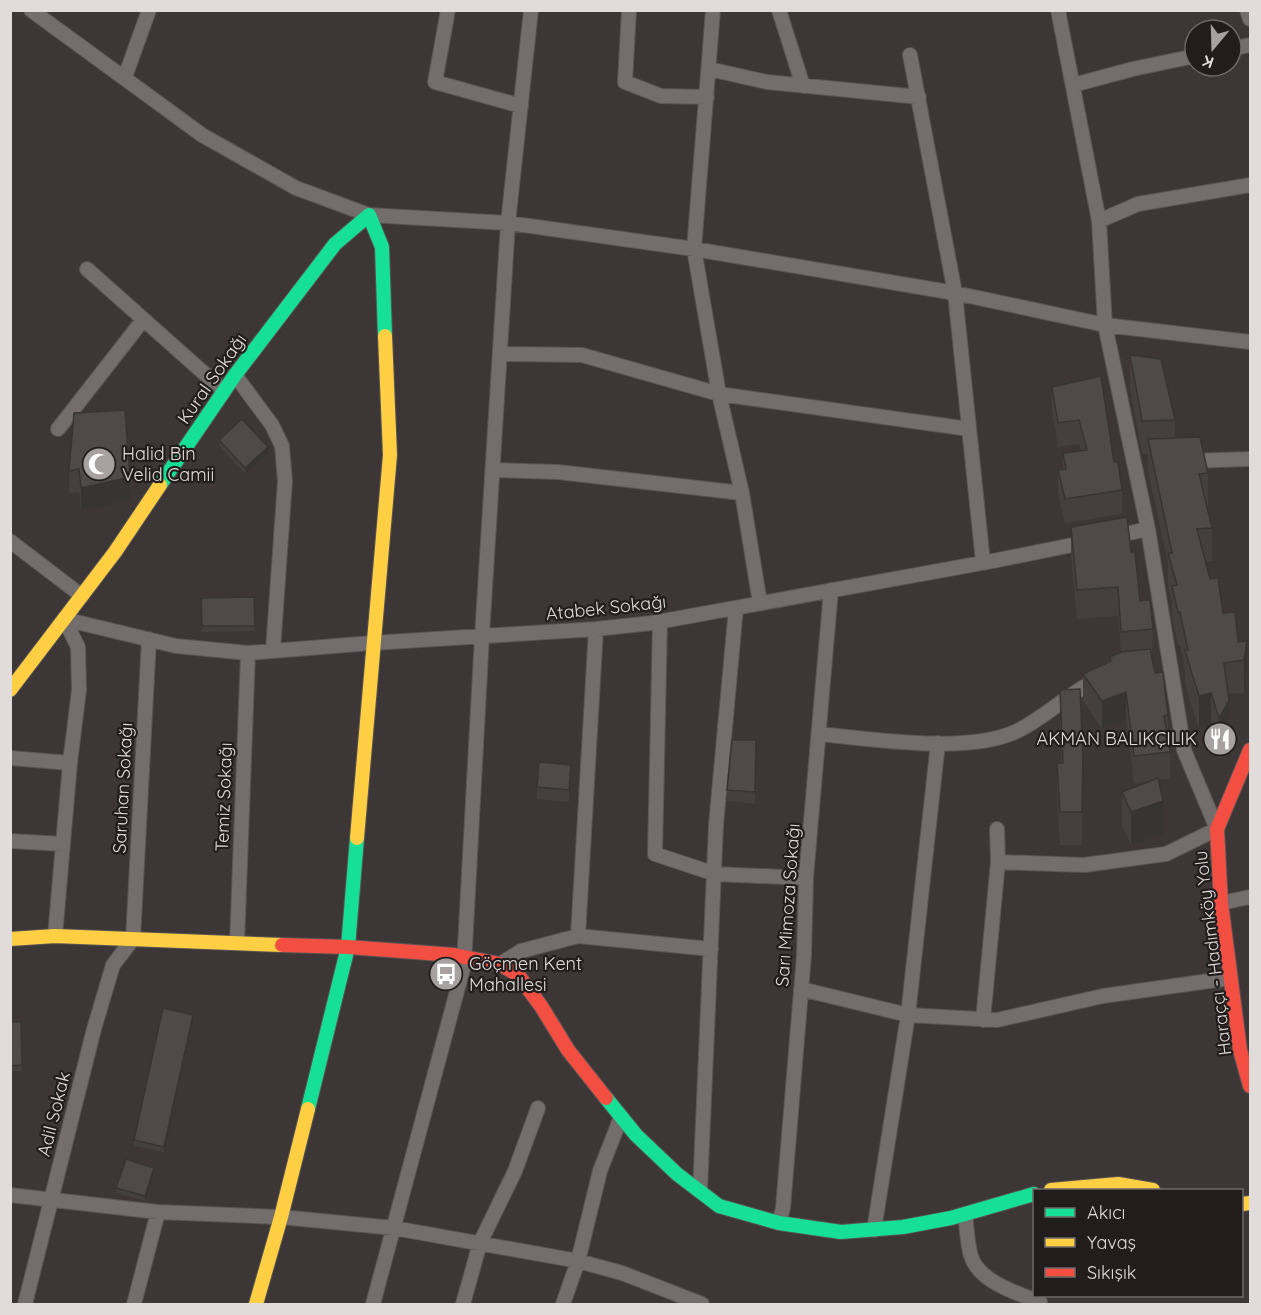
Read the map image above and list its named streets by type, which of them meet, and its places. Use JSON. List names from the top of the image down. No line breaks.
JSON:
{"streets":{"street":["Kural Sokağı","Atabek Sokağı","Saruhan Sokağı","Temiz Sokağı","Sarı Mimoza Sokağı","Haraççı - Hadımköy Yolu","Adil Sokak"]},"crossings":[["Kural Sokağı","Atabek Sokağı"],["Atabek Sokağı","Saruhan Sokağı"],["Atabek Sokağı","Temiz Sokağı"],["Atabek Sokağı","Sarı Mimoza Sokağı"],["Saruhan Sokağı","Adil Sokak"]],"places":{"mosque":["Halid Bin Velid Camii"],"restaurant":["AKMAN BALIKÇILIK"],"bus stop":["Göçmen Kent Mahallesi"]},"legend":["Akıcı","Yavaş","Sıkışık"],"north":"bottom"}
